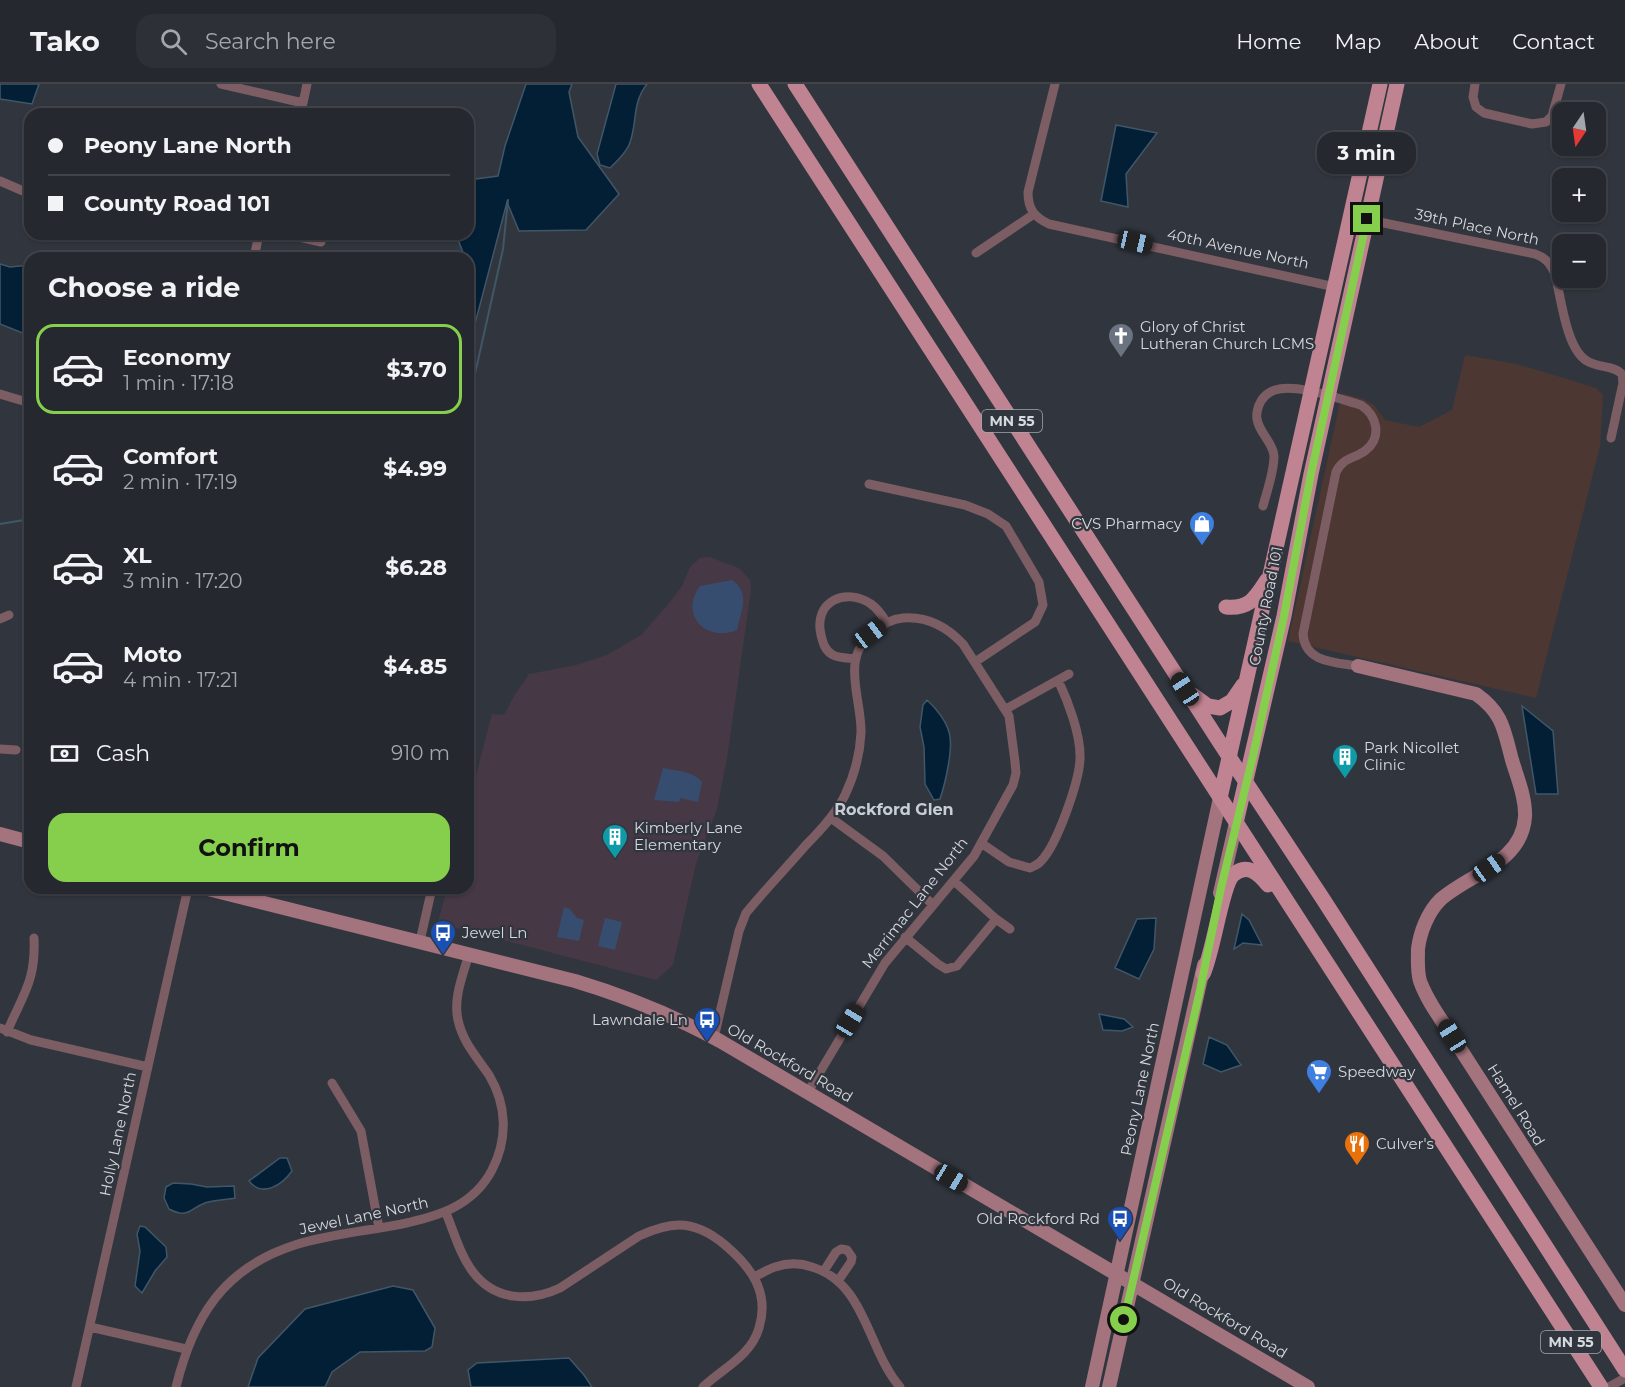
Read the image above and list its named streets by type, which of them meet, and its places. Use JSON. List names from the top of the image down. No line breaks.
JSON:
{"streets":{"main road":["MN 55","County Road 101"],"street":["39th Place North","40th Avenue North","Merrimac Lane North","Old Rockford Road","Peony Lane North","Hamel Road","Holly Lane North","Jewel Lane North"]},"crossings":[["39th Place North","County Road 101"],["40th Avenue North","County Road 101"],["MN 55","County Road 101"],["MN 55","Peony Lane North"],["County Road 101","Peony Lane North"],["Merrimac Lane North","Old Rockford Road"],["Old Rockford Road","Peony Lane North"],["Old Rockford Road","Jewel Lane North"]],"districts":["Rockford Glen"],"places":{"church":["Glory of Christ Lutheran Church LCMS"],"shop":["CVS Pharmacy"],"building":["Park Nicollet Clinic","Kimberly Lane Elementary"],"bus stop":["Jewel Ln","Lawndale Ln","Old Rockford Rd"],"supermarket":["Speedway"],"restaurant":["Culver's"]},"north":"bottom","page":{"header":"Tako","search":"Search here","nav":["Home","Map","About","Contact"],"map_buttons":["+","−"],"banner":["Peony Lane North","County Road 101"],"bubble":"3 min","heading":"Choose a ride","list":[{"name":"Economy","note":"1 min · 17:18","value":"$3.70"},{"name":"Comfort","note":"2 min · 17:19","value":"$4.99"},{"name":"XL","note":"3 min · 17:20","value":"$6.28"},{"name":"Moto","note":"4 min · 17:21","value":"$4.85"}],"pay":["Cash","910 m"],"buttons":"Confirm"}}
